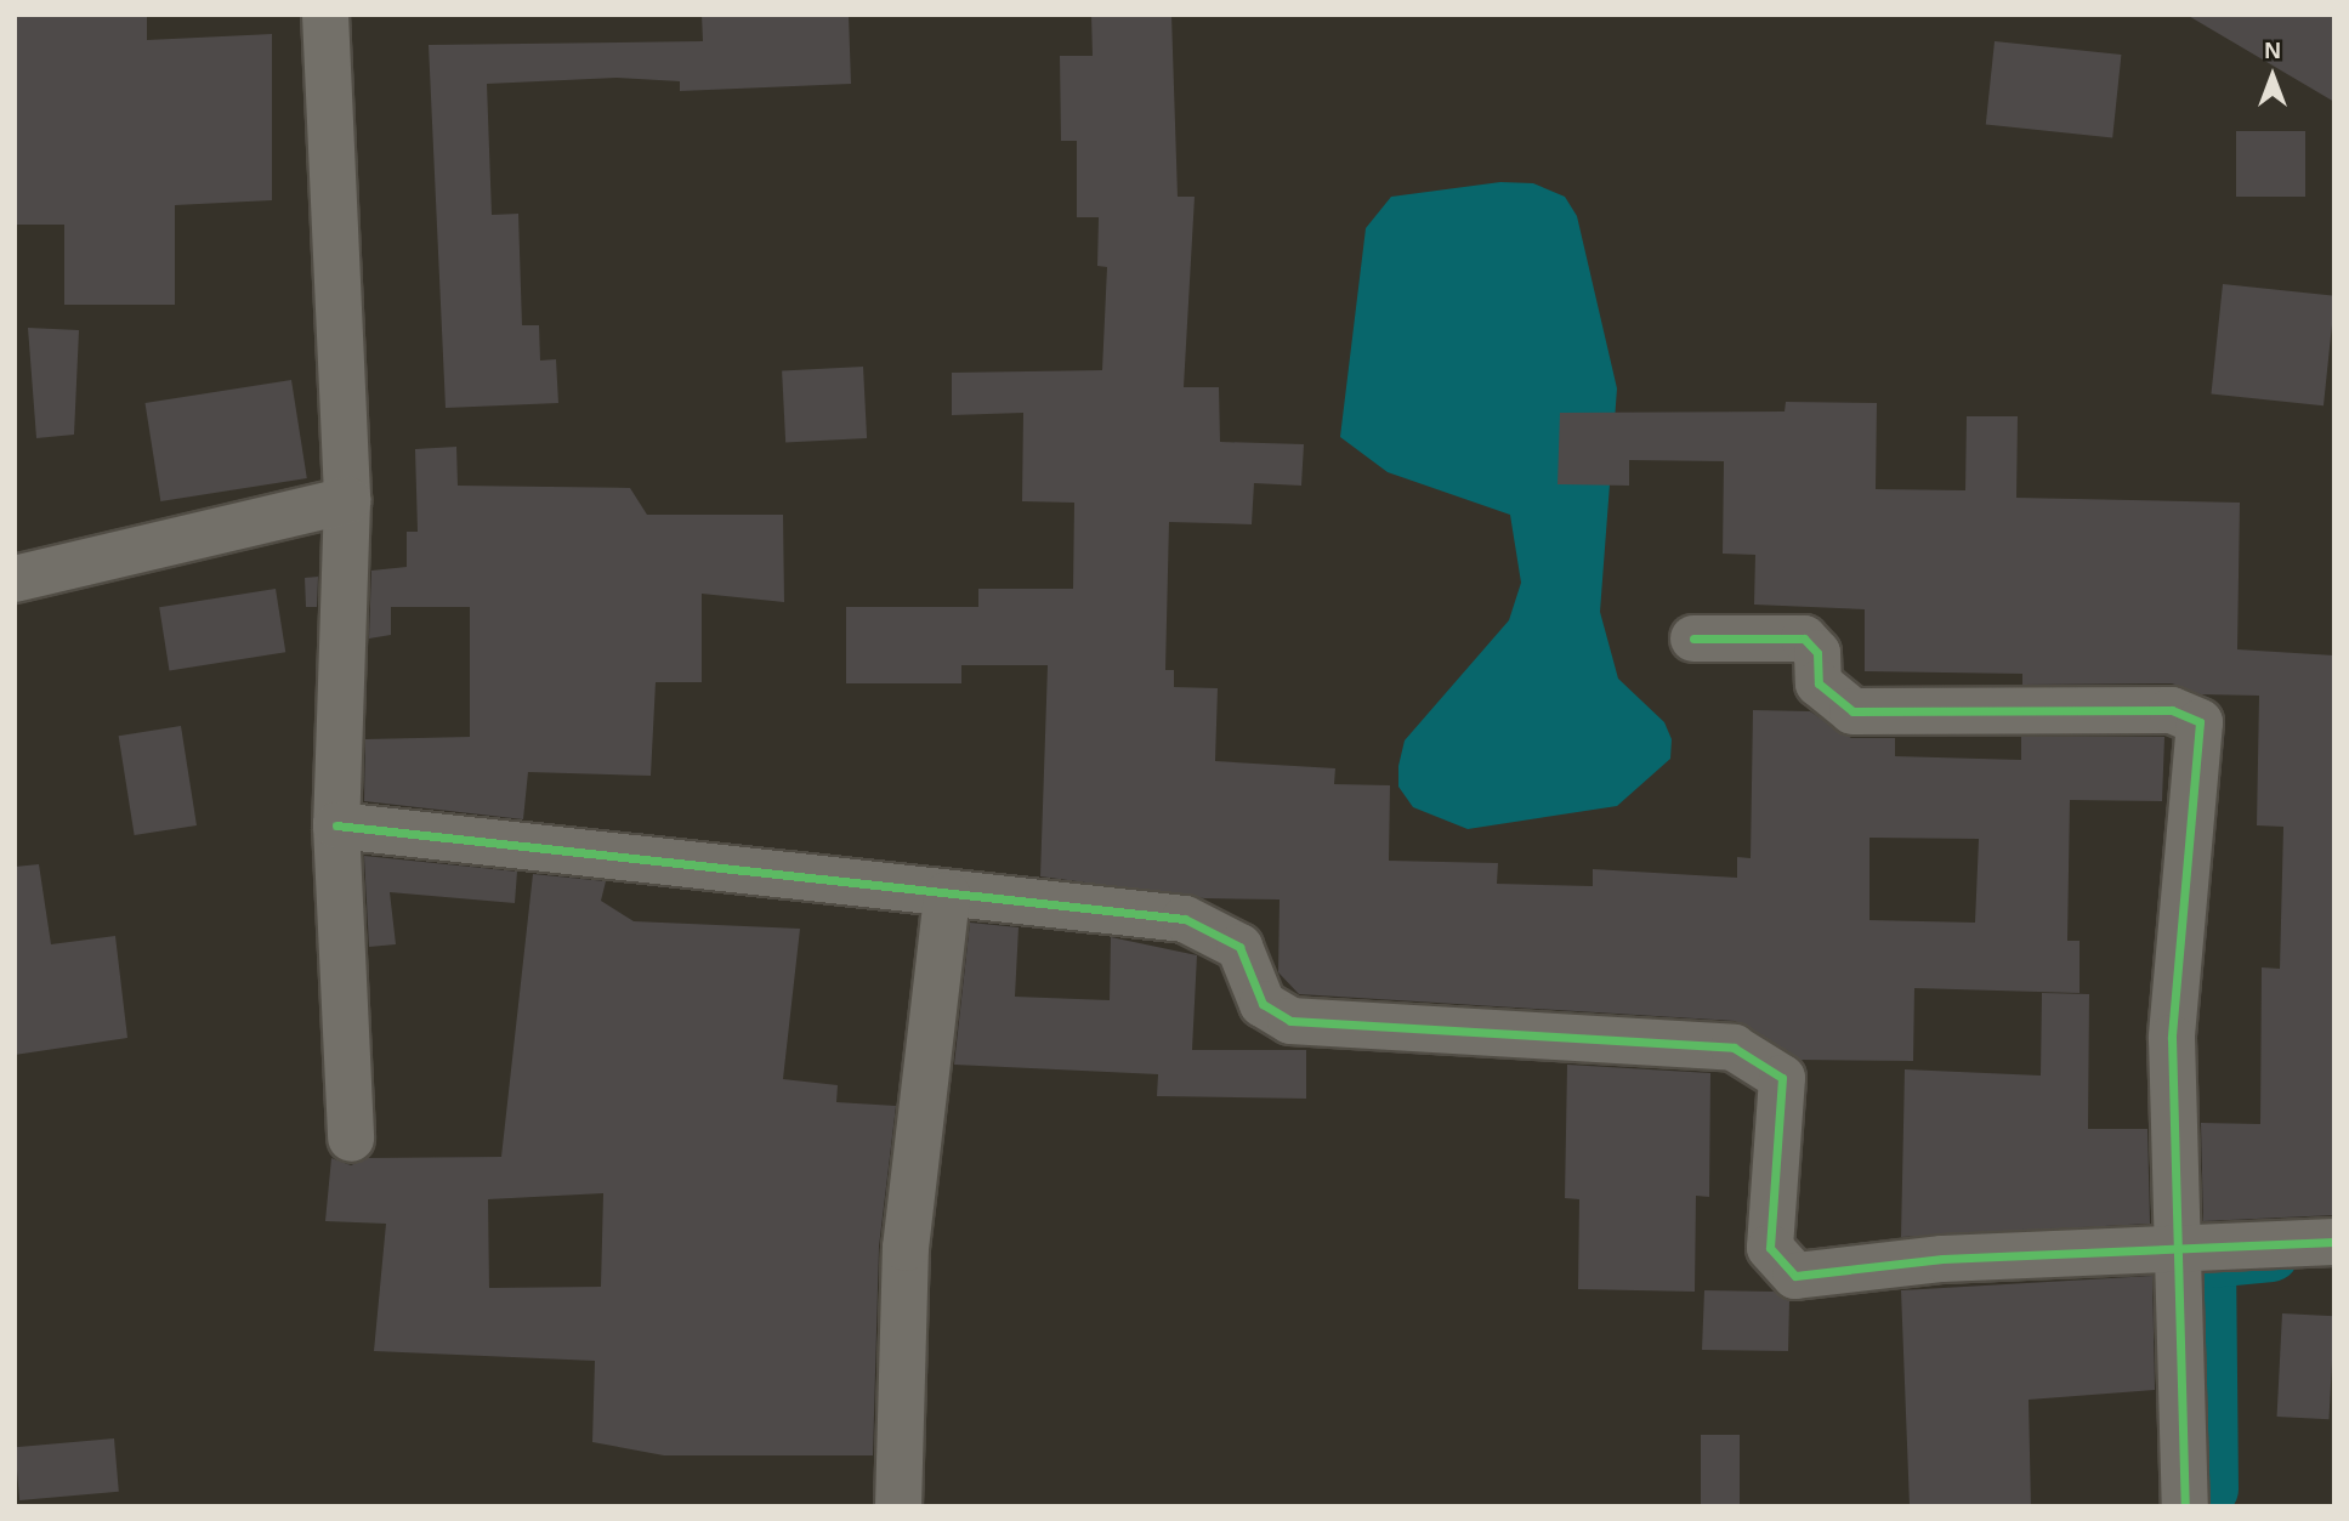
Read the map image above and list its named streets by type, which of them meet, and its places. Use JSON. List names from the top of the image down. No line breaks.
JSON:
{"north":"top"}
